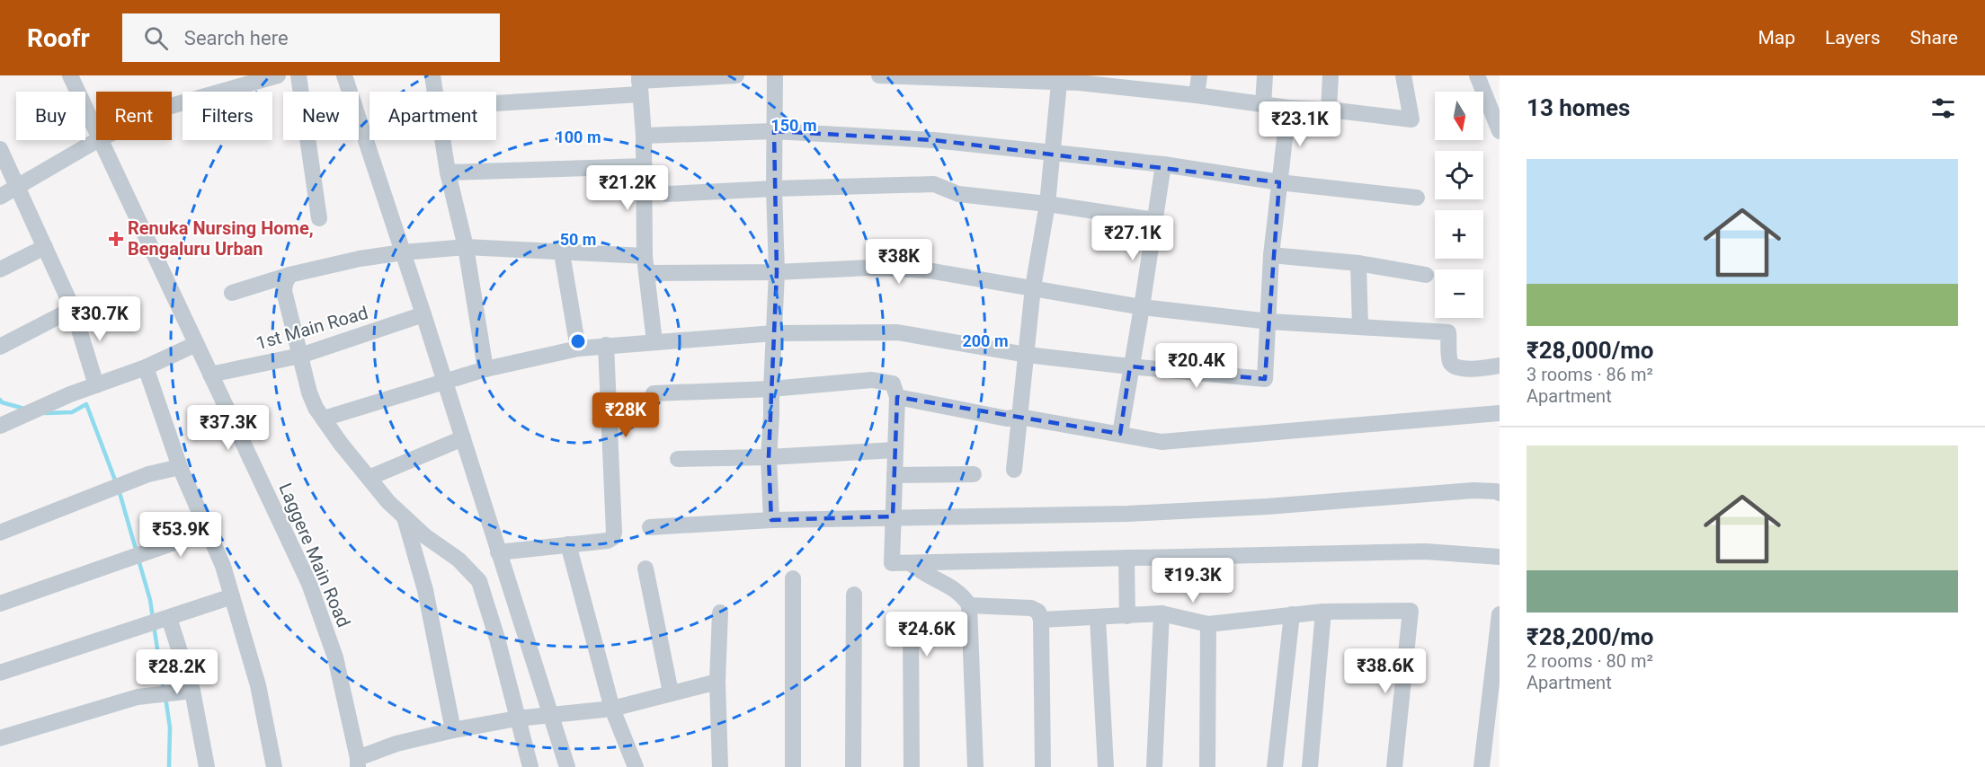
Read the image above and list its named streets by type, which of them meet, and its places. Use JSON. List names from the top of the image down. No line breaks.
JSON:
{"streets":{"street":["1st Main Road","Laggere Main Road"]},"crossings":[["1st Main Road","Laggere Main Road"]],"places":{"health":["Renuka Nursing Home, Bengaluru Urban"]},"north":"bottom","page":{"header":"Roofr","search":"Search here","nav":["Map","Layers","Share"],"heading":"13 homes","map_buttons":["+","−"],"chip":["Buy","Rent","Filters","New","Apartment"],"price":["₹23.1K","₹21.2K","₹27.1K","₹38K","₹30.7K","₹20.4K","₹28K","₹37.3K","₹53.9K","₹19.3K","₹24.6K","₹38.6K","₹28.2K"],"list":[{"name":"₹28,000/mo","note":"3 rooms · 86 m² · Apartment"},{"name":"₹28,200/mo","note":"2 rooms · 80 m² · Apartment"}]},"rings":["150 m","100 m","50 m","200 m"]}
